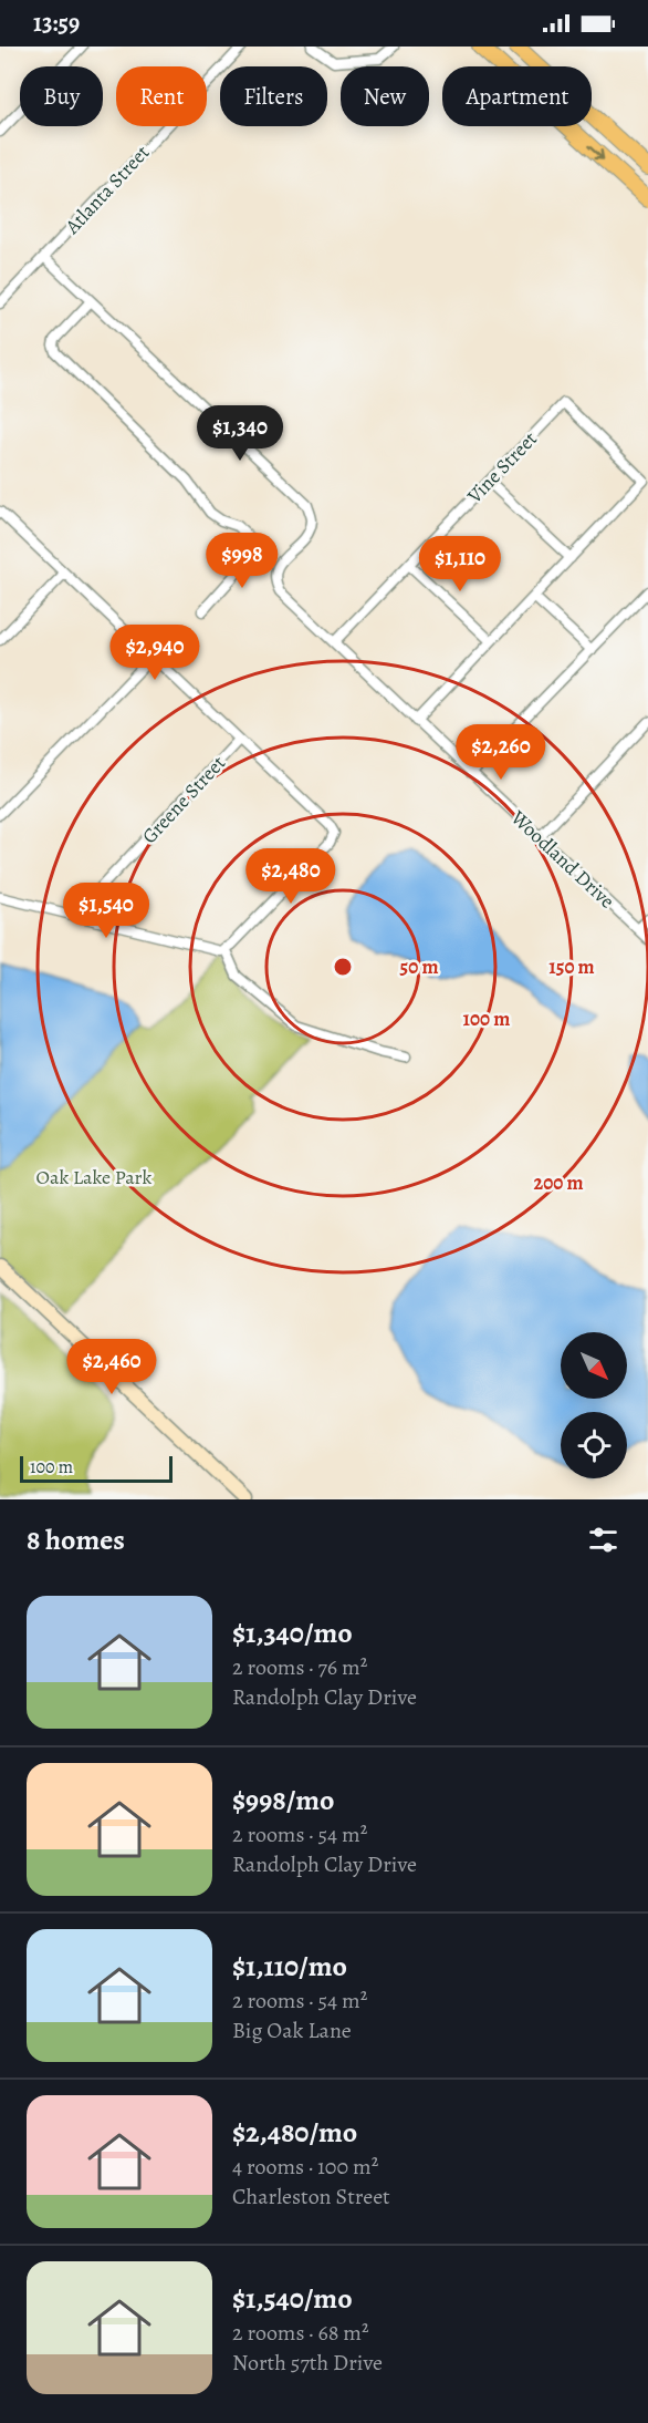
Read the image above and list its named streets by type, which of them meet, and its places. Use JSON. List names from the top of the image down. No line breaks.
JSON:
{"streets":{"street":["Atlanta Street","Vine Street","Greene Street","Woodland Drive"]},"crossings":[["Vine Street","Woodland Drive"]],"parks":["Oak Lake Park"],"scale_bar":"100 m","north":"bottom right","page":{"status":"13:59","chip":["Buy","Rent","Filters","New","Apartment"],"price":["$1,340","$998","$1,110","$2,940","$2,260","$2,480","$1,540","$2,460"],"scale":"100 m","heading":"8 homes","list":[{"name":"$1,340/mo","note":"2 rooms · 76 m² · Randolph Clay Drive"},{"name":"$998/mo","note":"2 rooms · 54 m² · Randolph Clay Drive"},{"name":"$1,110/mo","note":"2 rooms · 54 m² · Big Oak Lane"},{"name":"$2,480/mo","note":"4 rooms · 100 m² · Charleston Street"},{"name":"$1,540/mo","note":"2 rooms · 68 m² · North 57th Drive"}]},"rings":["50 m","150 m","100 m","200 m"]}
